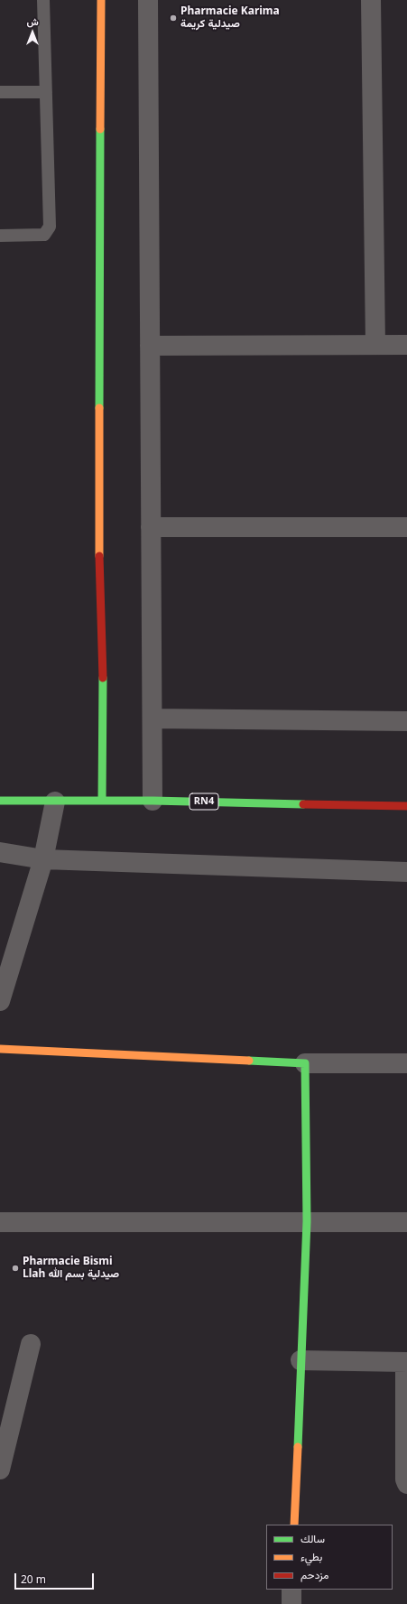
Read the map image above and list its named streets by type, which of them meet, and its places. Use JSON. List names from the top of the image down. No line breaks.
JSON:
{"streets":{"street":["RN4"]},"places":["Pharmacie Karima صيدلية كريمة","Pharmacie Bismi Llah صيدلية بسم الله"],"legend":["سالك","بطيء","مزدحم"],"scale_bar":"20 m","north":"top"}
